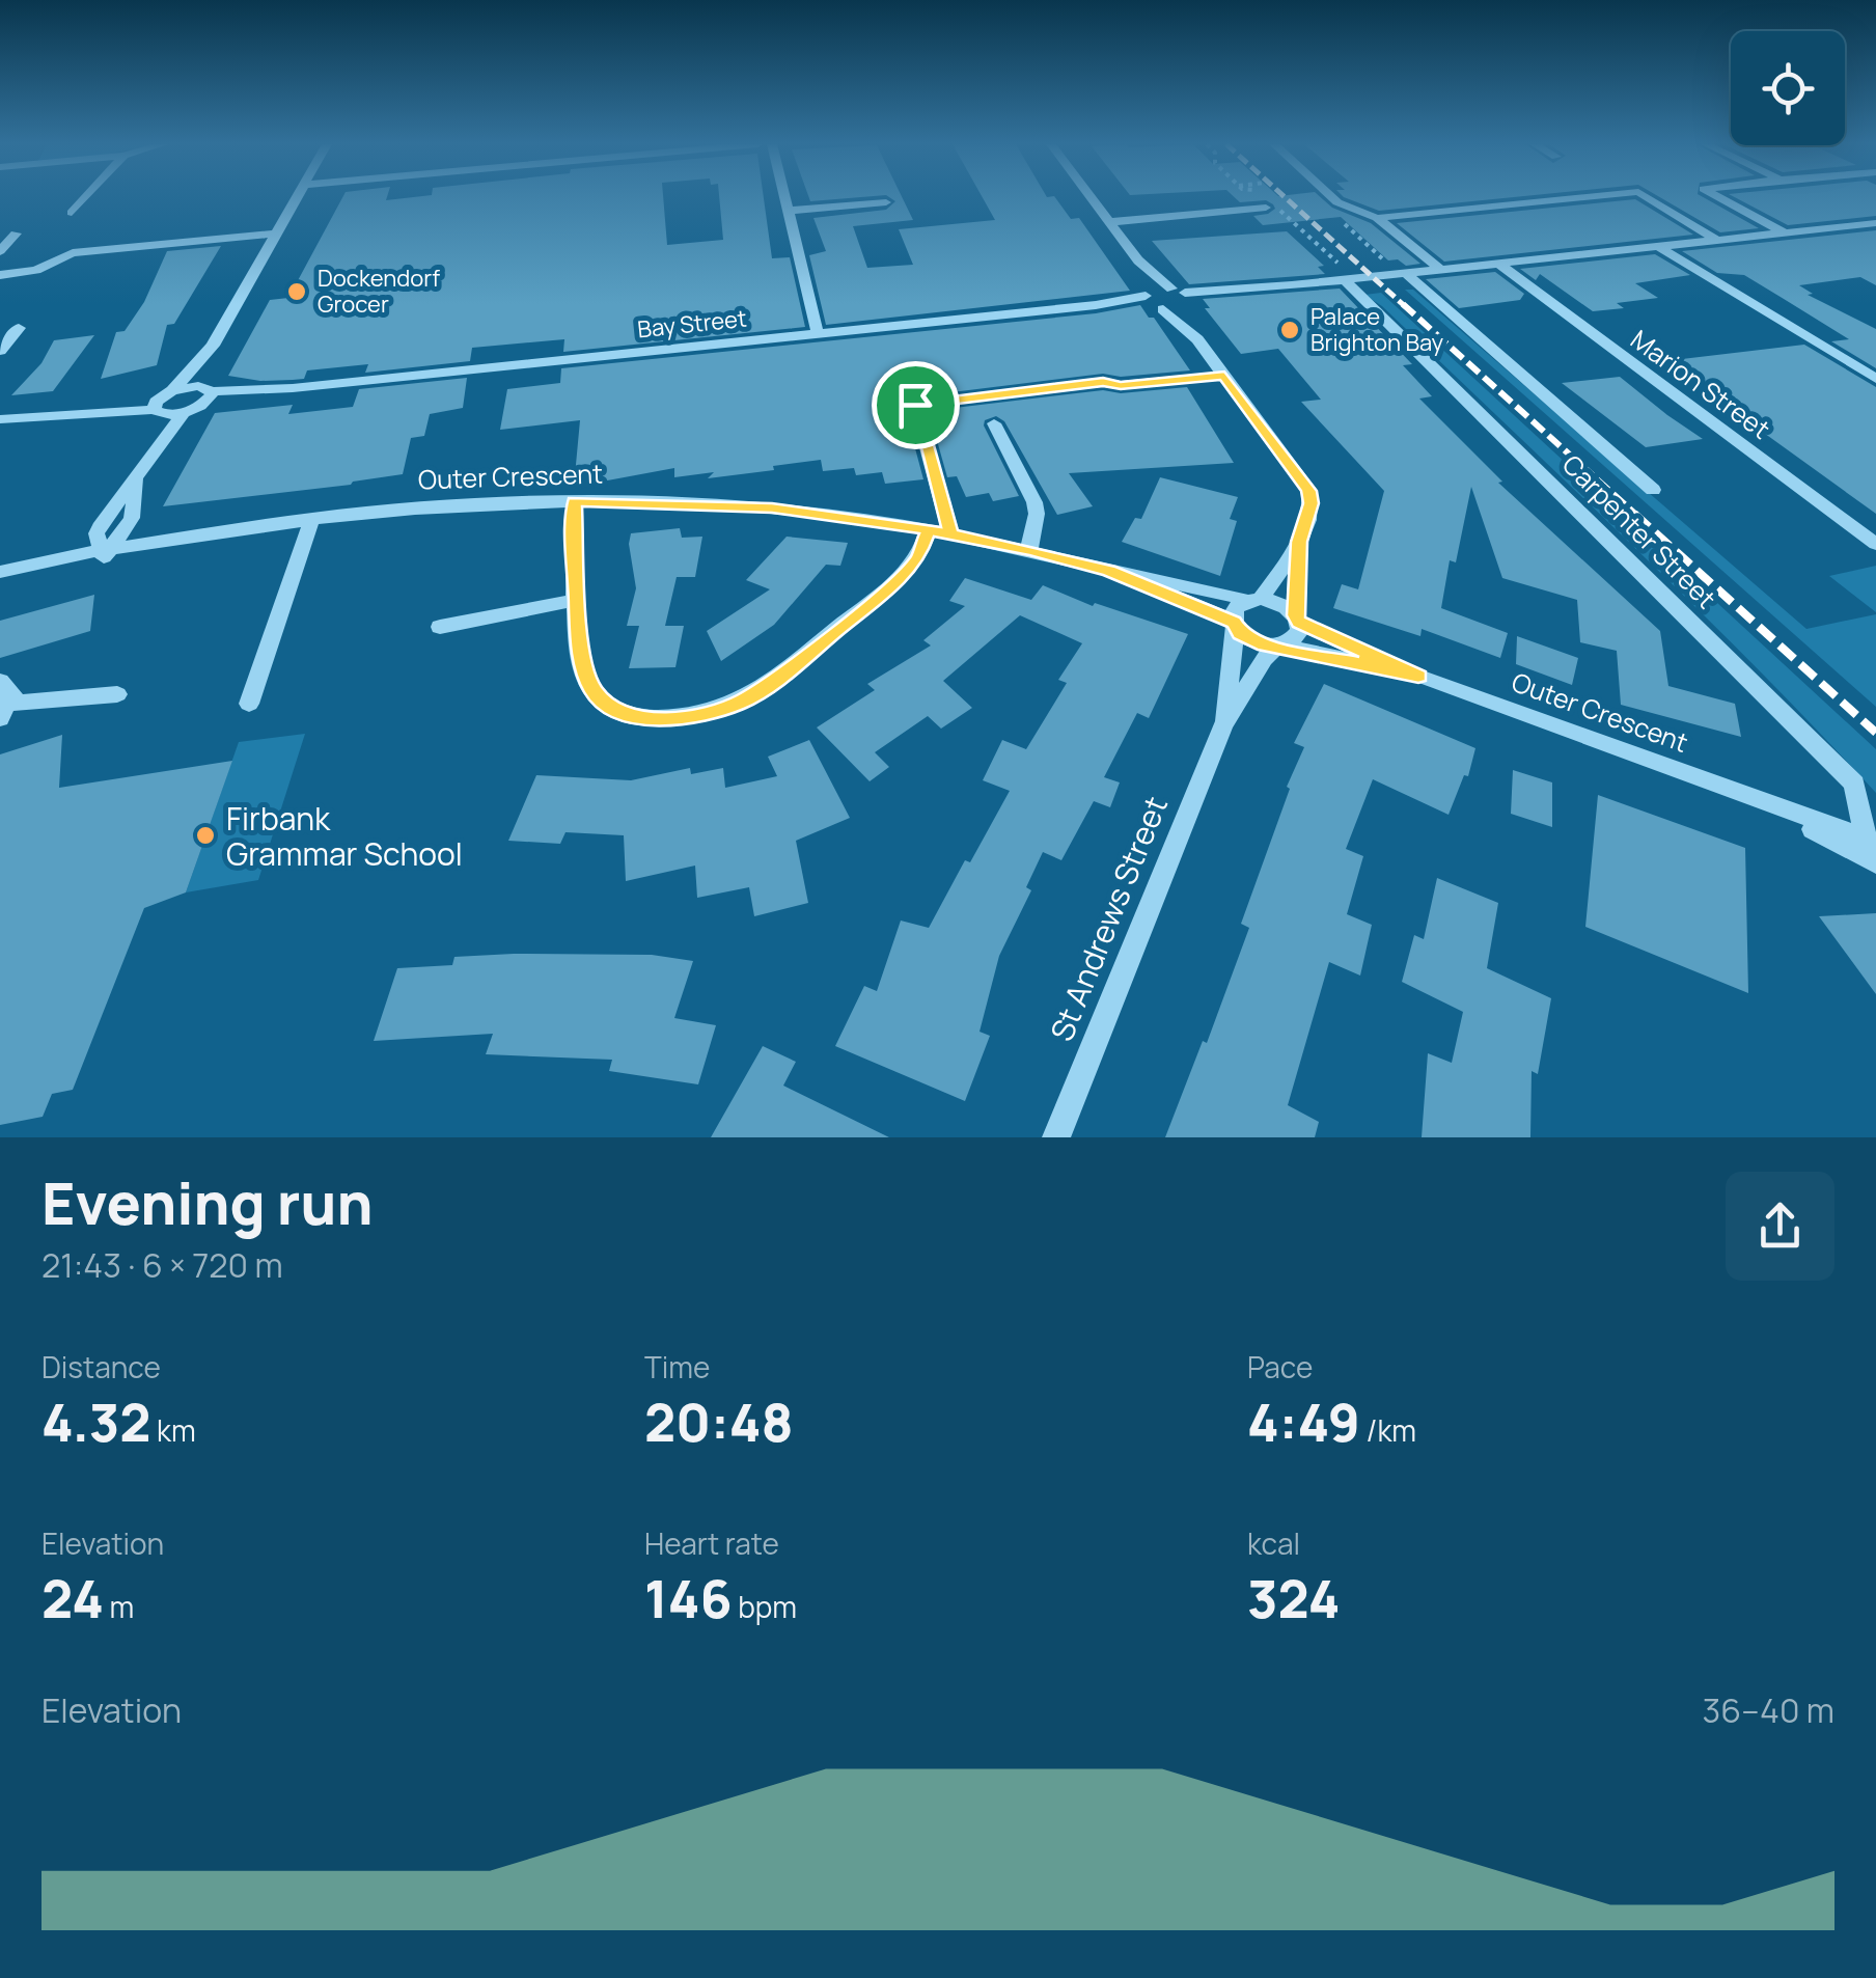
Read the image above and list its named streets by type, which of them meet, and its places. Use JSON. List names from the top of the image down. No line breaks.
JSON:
{"streets":{"street":["Bay Street","Marion Street","Outer Crescent","Carpenter Street","St Andrews Street"]},"crossings":[["Outer Crescent","St Andrews Street"]],"places":["Dockendorf Grocer","Palace Brighton Bay","Firbank Grammar School"],"page":{"heading":["Evening run","21:43 · 6 × 720 m"],"stats":[["Distance","4.32 km"],["Time","20:48"],["Pace","4:49 /km"],["Elevation","24 m"],["Heart rate","146 bpm"],["kcal","324"]],"chart":["Elevation","36–40 m"]}}
